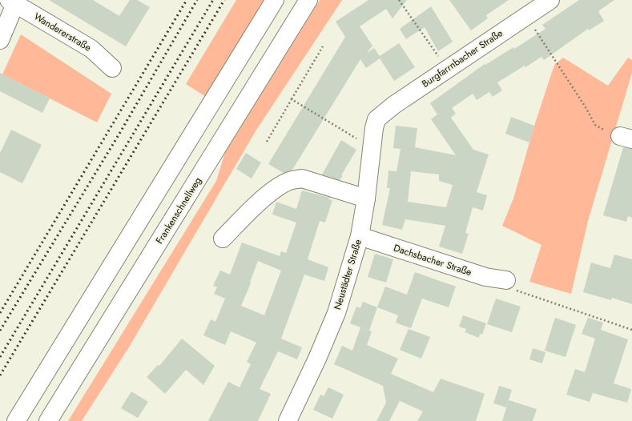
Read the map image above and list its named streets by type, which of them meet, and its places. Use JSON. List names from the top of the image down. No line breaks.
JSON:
{"streets":{"main road":["Wandererstraße","Burgfarrnbacher Straße","Frankenschnellweg","Dachsbacher Straße","Neustädter Straße"]},"crossings":[["Burgfarrnbacher Straße","Neustädter Straße"],["Dachsbacher Straße","Neustädter Straße"]]}
